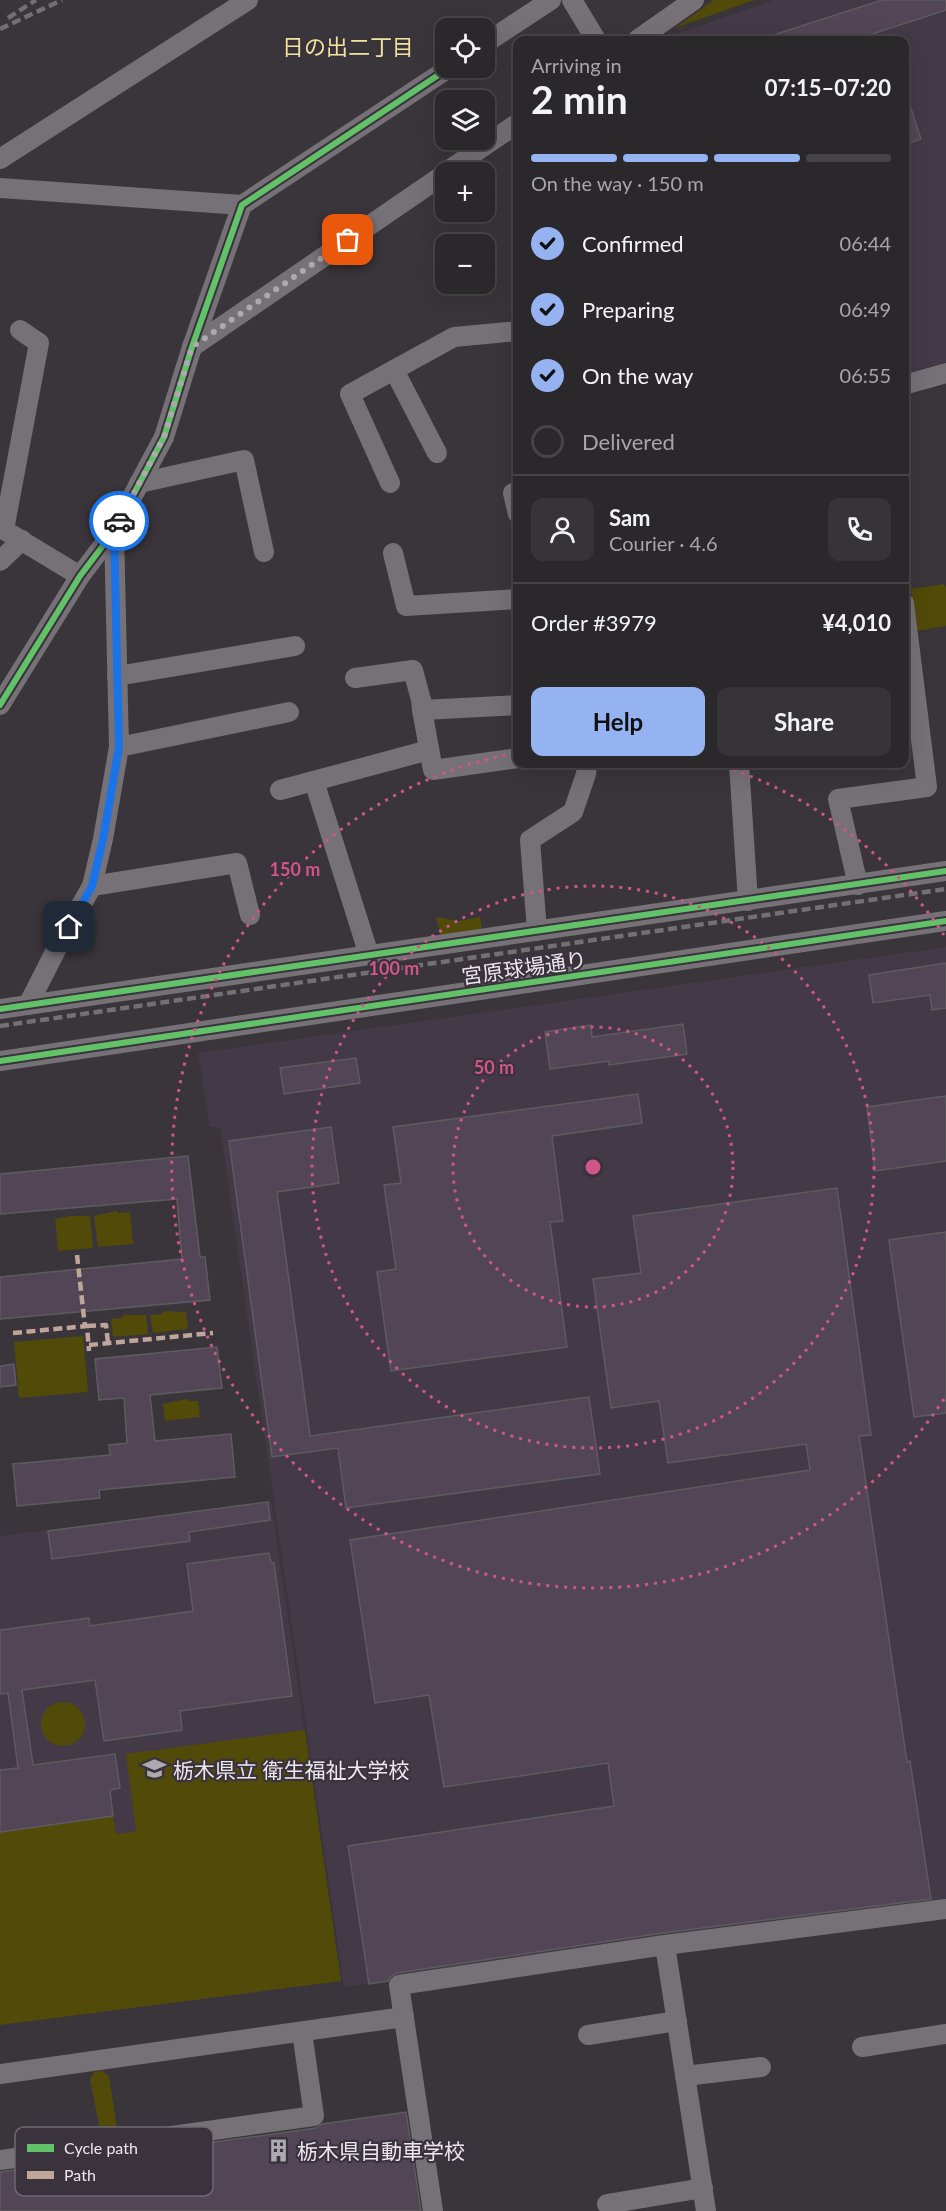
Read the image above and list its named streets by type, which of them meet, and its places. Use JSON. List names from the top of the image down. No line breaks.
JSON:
{"streets":{"street":["宮原球場通り"]},"districts":["日の出二丁目"],"places":{"school or university":["栃木県立 衛生福祉大学校"],"building":["栃木県自動車学校"]},"legend":["Cycle path","Path"],"page":{"map_buttons":["+","−"],"heading":["2 min","Arriving in","07:15–07:20"],"panel":["Sam","Courier · 4.6","Order #3979","¥4,010"],"bar":"On the way · 150 m","list":[["Confirmed","06:44"],["Preparing","06:49"],["On the way","06:55"],"Delivered"],"buttons":["Help","Share"]},"rings":["150 m","100 m","50 m"]}
